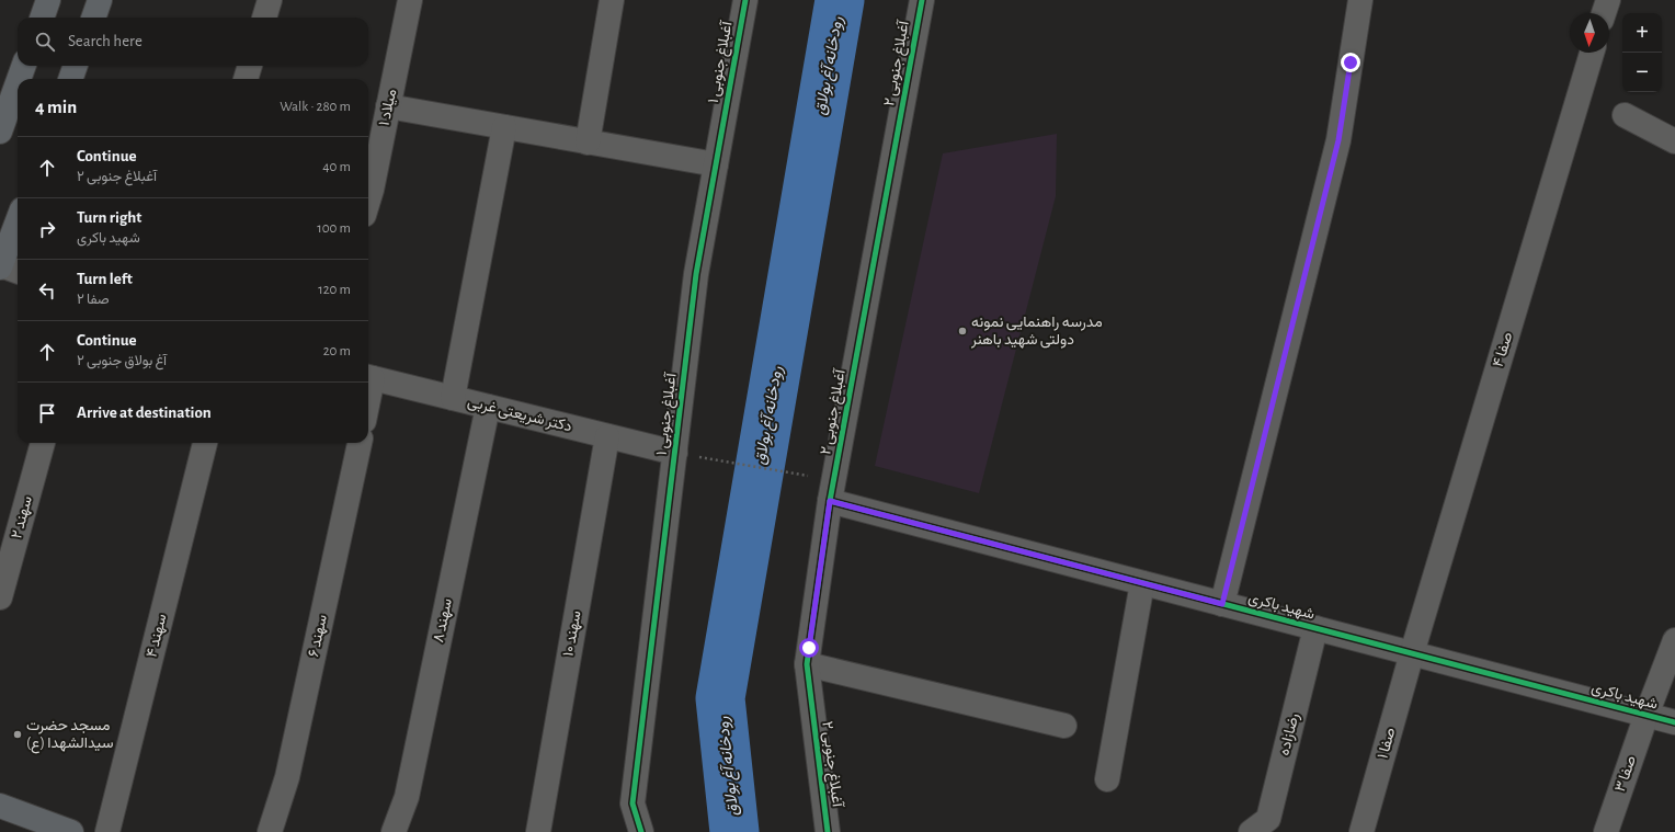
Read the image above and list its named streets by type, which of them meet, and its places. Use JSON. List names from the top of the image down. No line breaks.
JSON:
{"streets":{"street":["آغبلاغ جنوبی ۱","آغبلاغ جنوبی ۲","میلاد ۱","صفا ۴","دکتر شریعتی غربی","سهند ۲","شهید باکری","سهند ۸","سهند ۱۰","سهند ۴","سهند ۶","رضازاده","صفا ۱","صفا ۳"]},"crossings":[["آغبلاغ جنوبی ۱","دکتر شریعتی غربی"],["آغبلاغ جنوبی ۲","شهید باکری"],["صفا ۴","شهید باکری"],["صفا ۴","صفا ۱"],["دکتر شریعتی غربی","سهند ۸"],["دکتر شریعتی غربی","سهند ۱۰"],["شهید باکری","رضازاده"],["شهید باکری","صفا ۱"],["شهید باکری","صفا ۳"]],"water":["رودخانه آغ بولاق"],"places":["مدرسه راهنمایی نمونه دولتی شهید باهنر","مسجد حضرت سیدالشهدا (ع)"],"north":"bottom","page":{"map_buttons":["+","−"],"search":"Search here","heading":["4 min","Walk · 280 m"],"list":[["Continue","آغبلاغ جنوبی ۲","40 m"],["Turn right","شهید باکری","100 m"],["Turn left","صفا ۲","120 m"],["Continue","آغ بولاق جنوبی ۲","20 m"],"Arrive at destination"]}}
